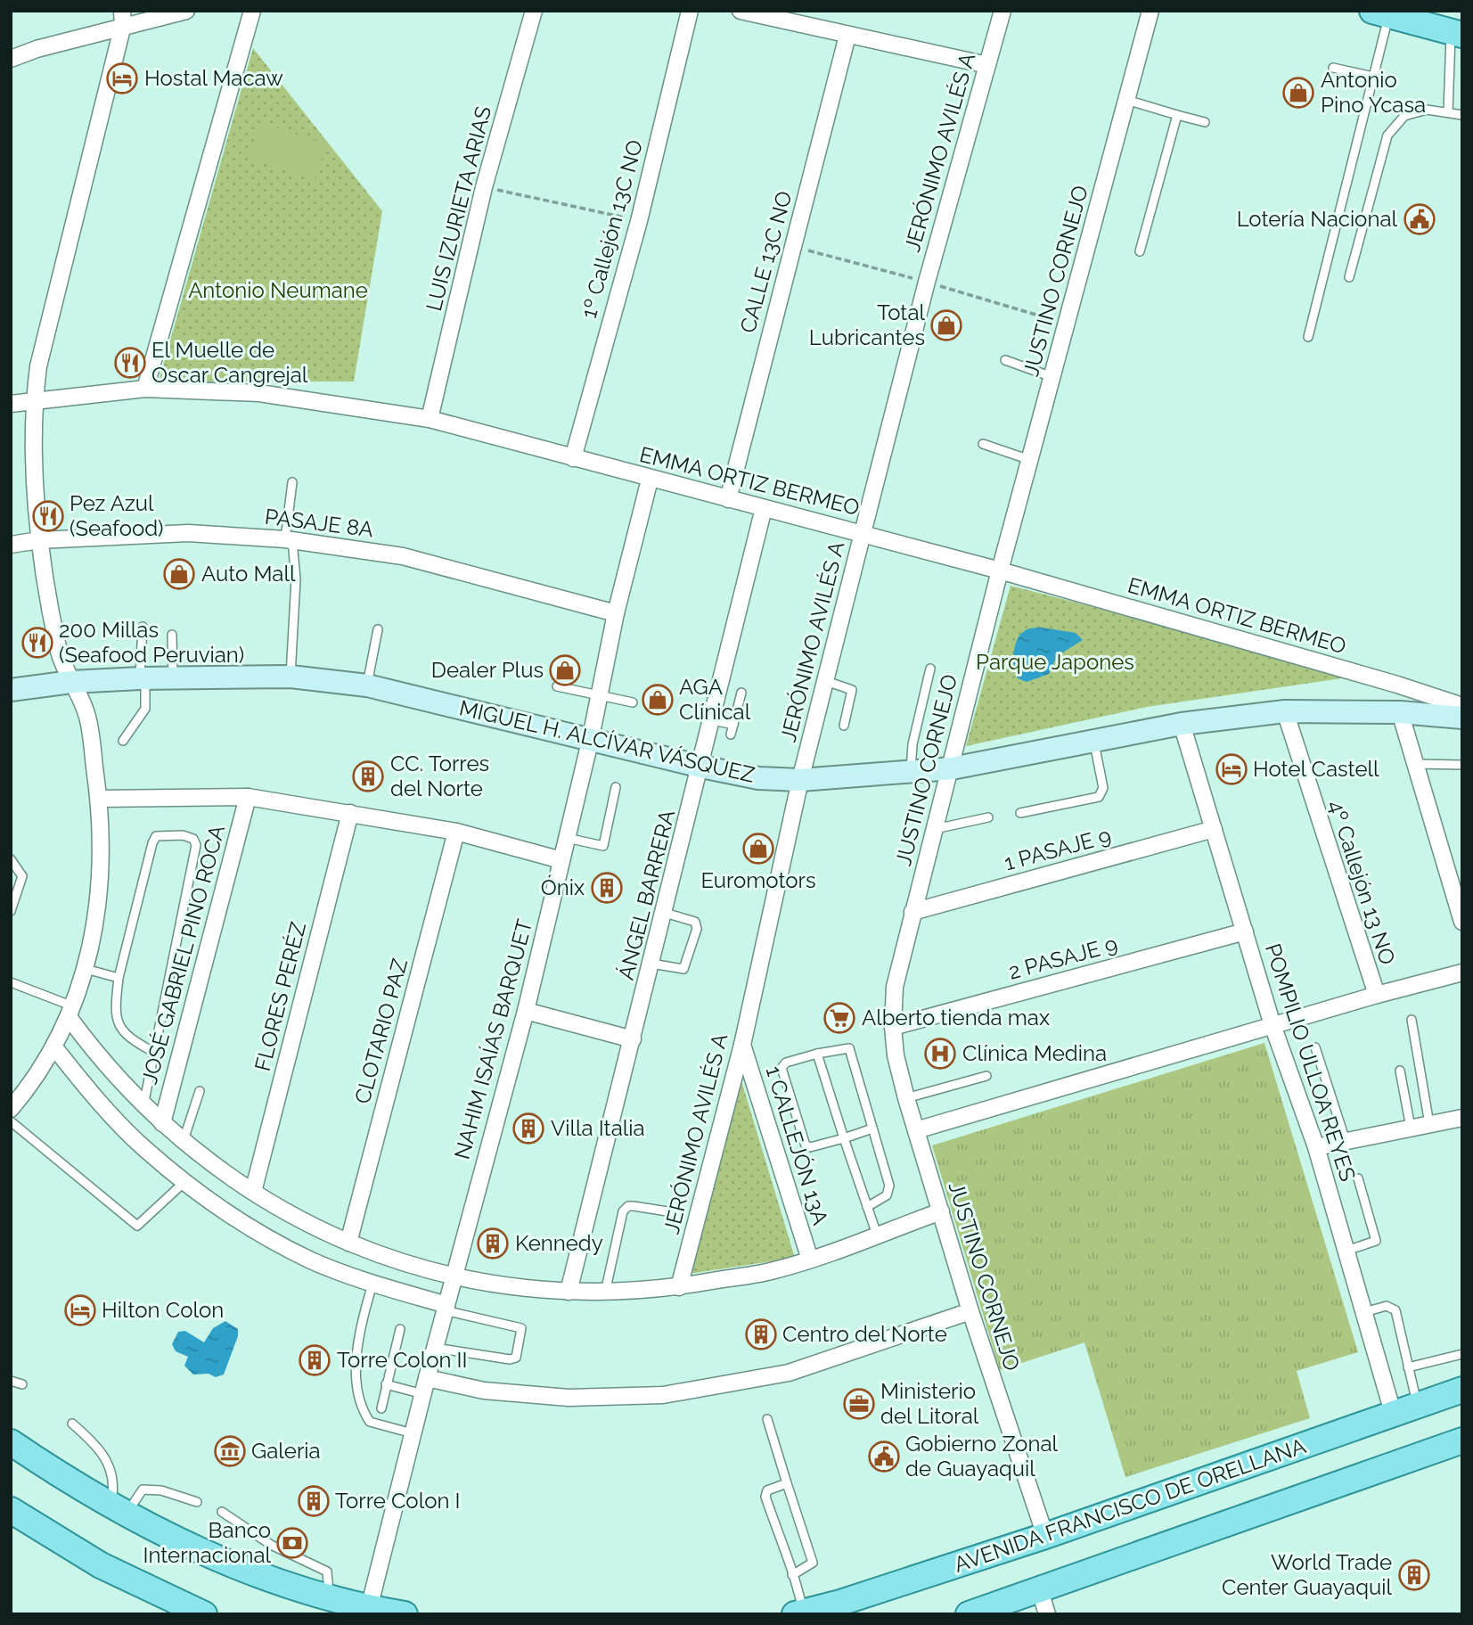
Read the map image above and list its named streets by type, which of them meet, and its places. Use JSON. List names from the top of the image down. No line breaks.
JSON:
{"streets":{"main road":["AVENIDA FRANCISCO DE ORELLANA"],"street":["JERÓNIMO AVILÉS A","LUIS IZURIETA ARIAS","1º Callejón 13C NO","CALLE 13C NO","JUSTINO CORNEJO","EMMA ORTIZ BERMEO","PASAJE 8A","MIGUEL H. ALCÍVAR VÁSQUEZ","1 PASAJE 9","4º Callejón 13 NO","ÁNGEL BARRERA","JOSÉ GABRIEL PINO ROCA","2 PASAJE 9","FLORES PERÉZ","CLOTARIO PAZ","NAHIM ISAÍAS BARQUET","POMPILIO ULLOA REYES","1 CALLEJÓN 13A"]},"crossings":[["JERÓNIMO AVILÉS A","EMMA ORTIZ BERMEO"],["JERÓNIMO AVILÉS A","MIGUEL H. ALCÍVAR VÁSQUEZ"],["JERÓNIMO AVILÉS A","1 CALLEJÓN 13A"],["LUIS IZURIETA ARIAS","EMMA ORTIZ BERMEO"],["1º Callejón 13C NO","EMMA ORTIZ BERMEO"],["CALLE 13C NO","EMMA ORTIZ BERMEO"],["JUSTINO CORNEJO","EMMA ORTIZ BERMEO"],["JUSTINO CORNEJO","MIGUEL H. ALCÍVAR VÁSQUEZ"],["JUSTINO CORNEJO","1 PASAJE 9"],["JUSTINO CORNEJO","2 PASAJE 9"],["JUSTINO CORNEJO","AVENIDA FRANCISCO DE ORELLANA"],["EMMA ORTIZ BERMEO","ÁNGEL BARRERA"],["EMMA ORTIZ BERMEO","NAHIM ISAÍAS BARQUET"],["PASAJE 8A","NAHIM ISAÍAS BARQUET"],["MIGUEL H. ALCÍVAR VÁSQUEZ","4º Callejón 13 NO"],["MIGUEL H. ALCÍVAR VÁSQUEZ","ÁNGEL BARRERA"],["MIGUEL H. ALCÍVAR VÁSQUEZ","NAHIM ISAÍAS BARQUET"],["MIGUEL H. ALCÍVAR VÁSQUEZ","POMPILIO ULLOA REYES"],["1 PASAJE 9","POMPILIO ULLOA REYES"],["2 PASAJE 9","POMPILIO ULLOA REYES"],["POMPILIO ULLOA REYES","AVENIDA FRANCISCO DE ORELLANA"]],"parks":["Antonio Neumane","Parque Japones"],"places":{"hotel":["Hostal Macaw","Hotel Castell","Hilton Colon"],"shop":["Antonio Pino Ycasa","Total Lubricantes","Auto Mall","Dealer Plus","AGA Clínical","Euromotors"],"public building":["Lotería Nacional","Gobierno Zonal de Guayaquil"],"restaurant":["El Muelle de Oscar Cangrejal","Pez Azul (Seafood)","200 Millas (Seafood Peruvian)"],"building":["CC. Torres del Norte","Ónix","Villa Italia","Kennedy","Centro del Norte","Torre Colon II","Torre Colon I","World Trade Center Guayaquil"],"supermarket":["Alberto tienda max"],"hospital":["Clínica Medina"],"office":["Ministerio del Litoral"],"museum":["Galeria"],"bank":["Banco Internacional"]}}
